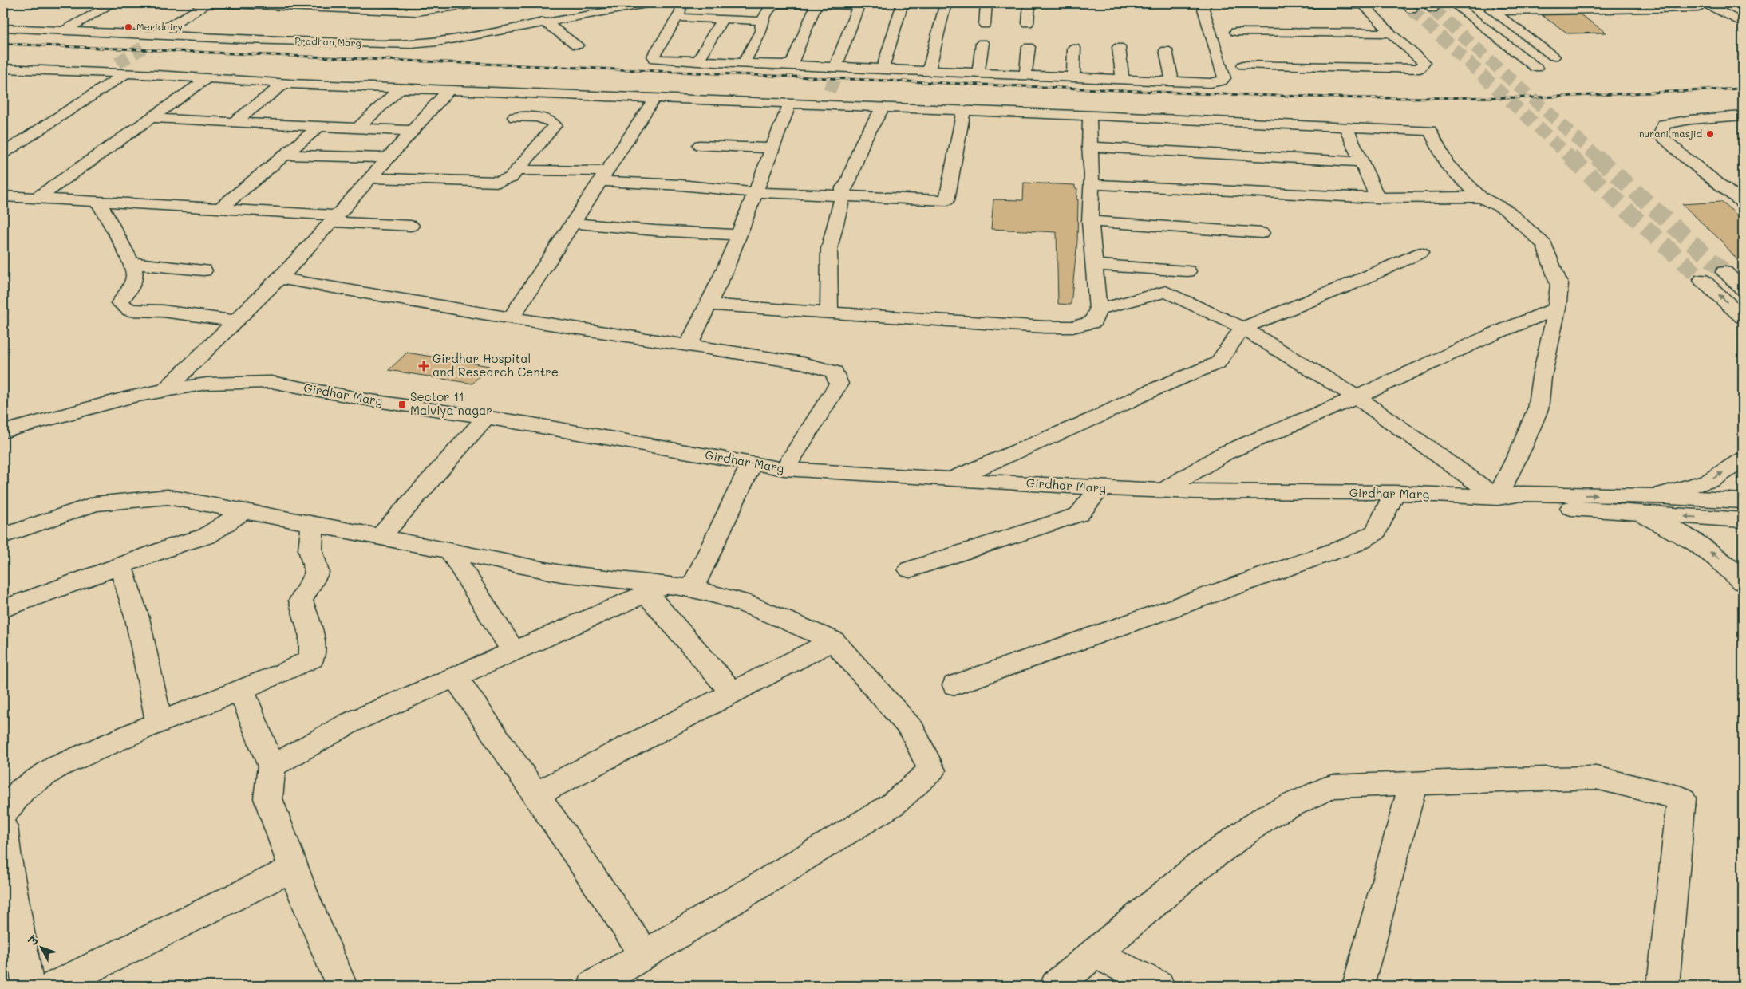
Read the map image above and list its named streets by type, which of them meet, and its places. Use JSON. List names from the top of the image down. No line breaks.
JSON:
{"streets":{"street":["Pradhan Marg","Girdhar Marg"]},"places":{"other":["Meridairy","nurani masjid"],"health":["Girdhar Hospital and Research Centre"],"transit":["Sector 11 Malviya nagar"]},"north":"top left"}
